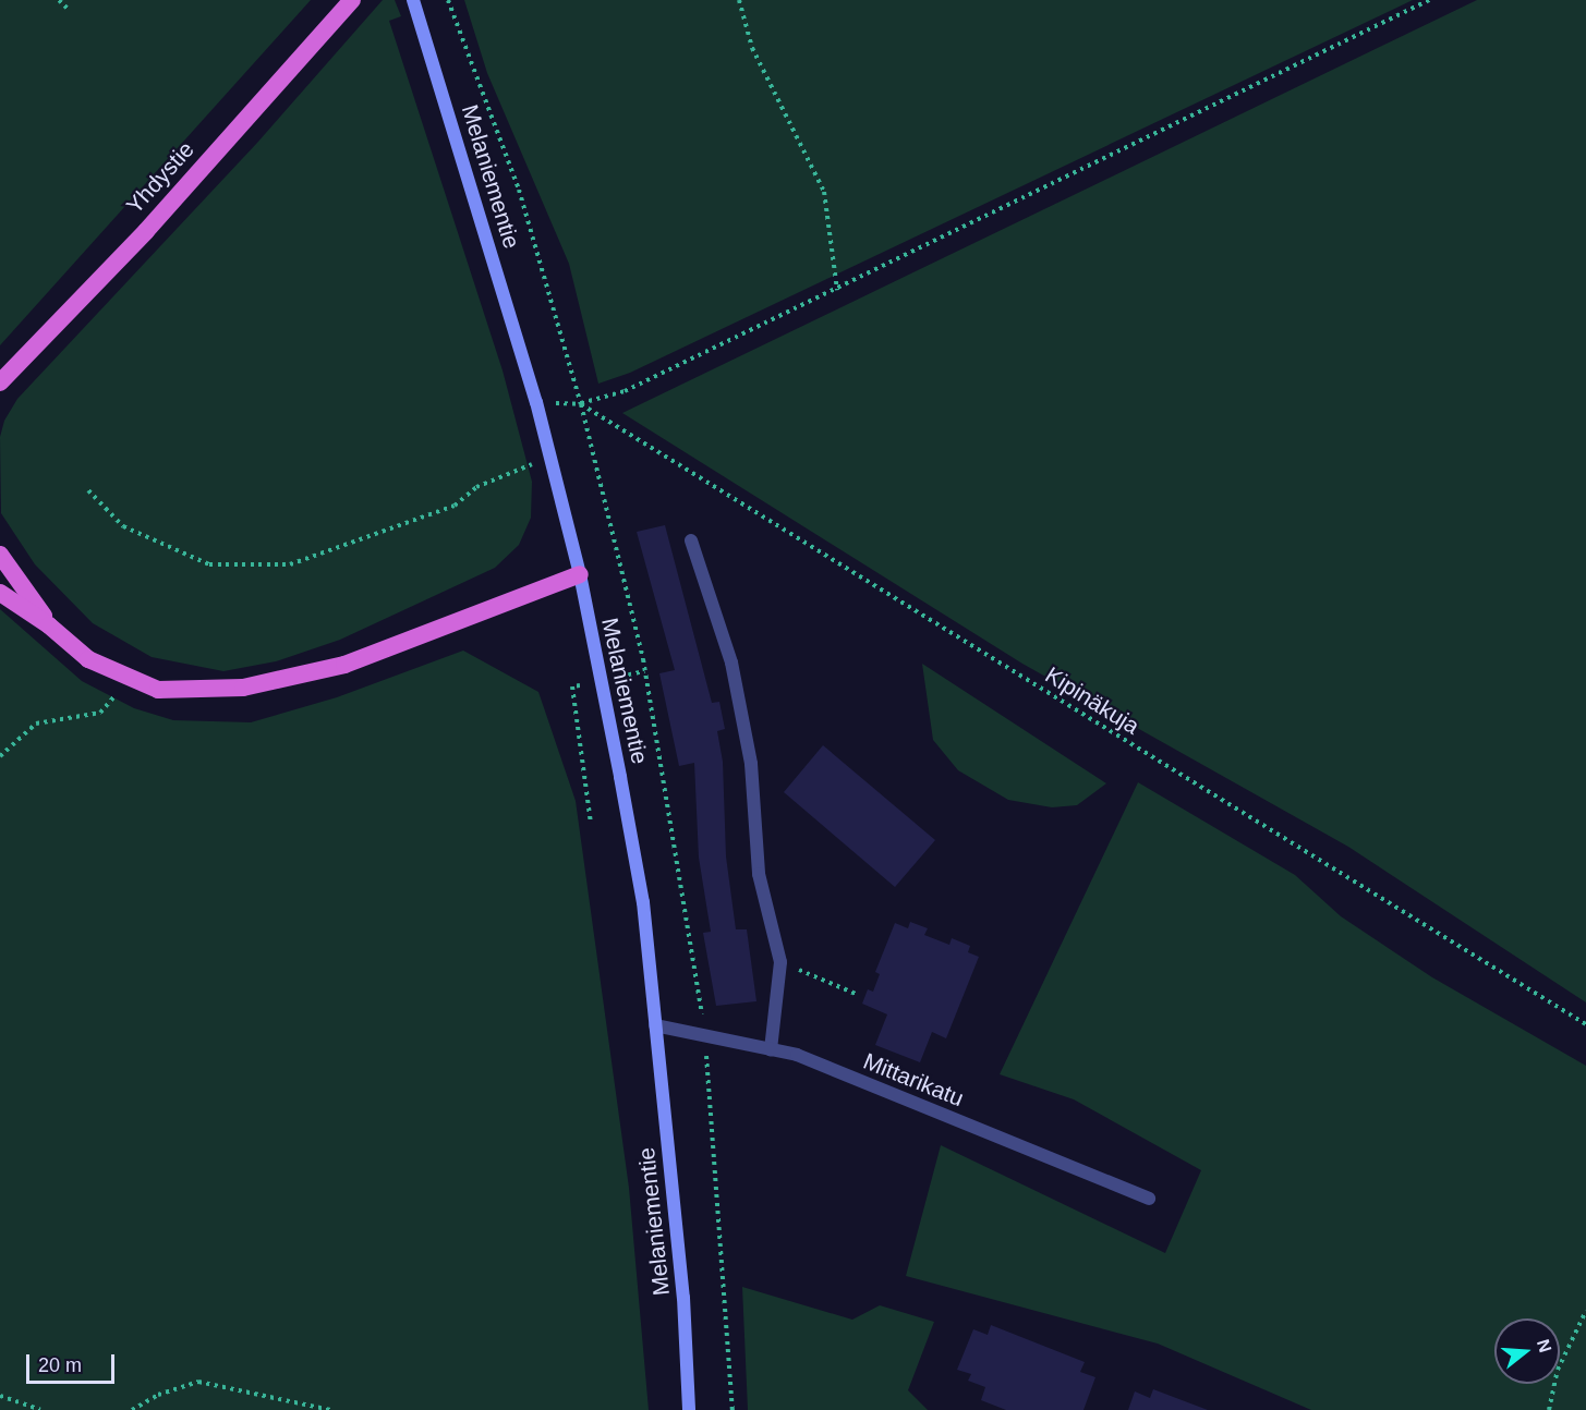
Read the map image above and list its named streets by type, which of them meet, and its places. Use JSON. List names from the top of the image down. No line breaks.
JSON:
{"streets":{"highway":["Yhdystie"],"main road":["Melaniementie"],"street":["Mittarikatu"],"path":["Kipinäkuja"]},"crossings":[["Melaniementie","Mittarikatu"]],"scale_bar":"20 m","north":"right"}
